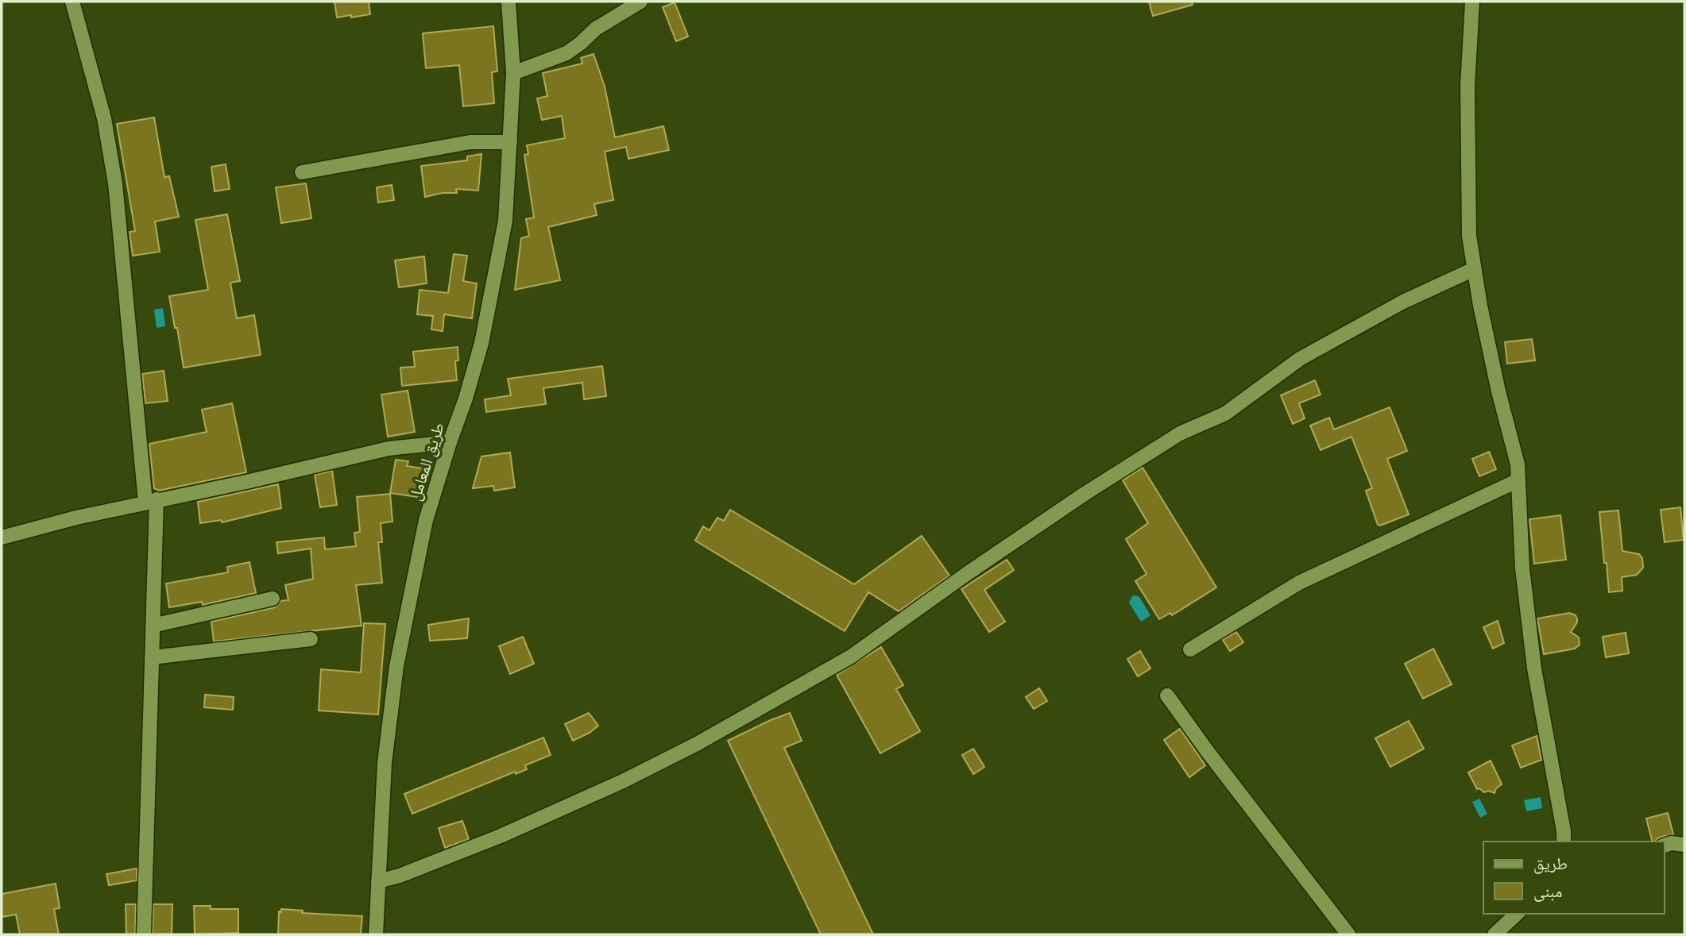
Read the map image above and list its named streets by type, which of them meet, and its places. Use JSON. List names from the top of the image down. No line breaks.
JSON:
{"streets":{"street":["طريق المعامل"]},"legend":["طريق","مبنى"]}
